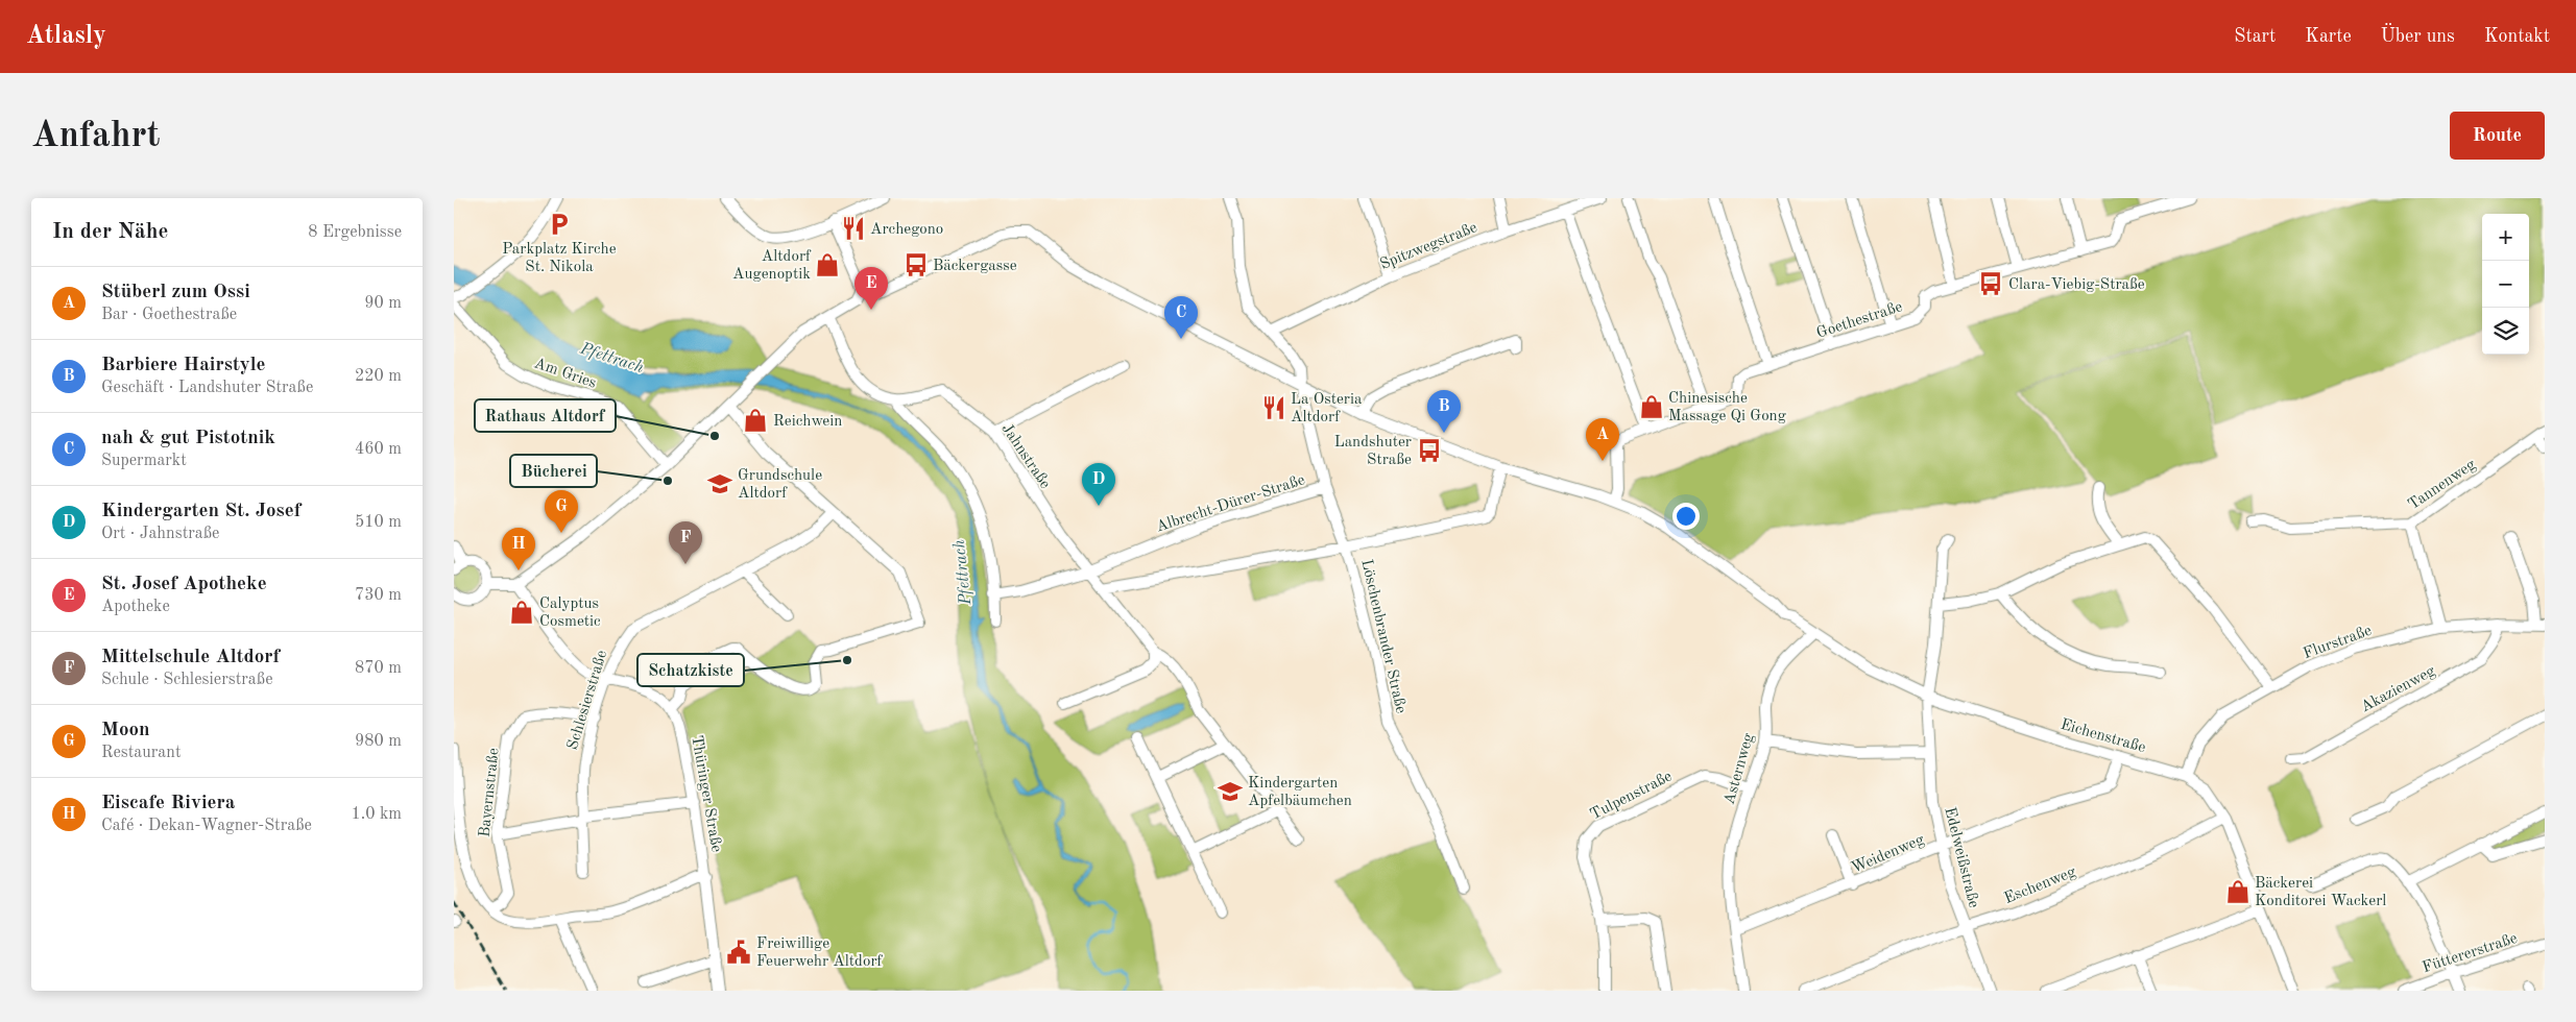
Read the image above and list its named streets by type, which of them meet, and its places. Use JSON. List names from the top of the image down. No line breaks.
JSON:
{"streets":{"street":["Spitzwegstraße","Goethestraße","Am Gries","Jahnstraße","Tannenweg","Albrecht-Dürer-Straße","Löschenbrander Straße","Flurstraße","Akazienweg","Schlesierstraße","Eichenstraße","Asternweg","Bayernstraße","Thüringer Straße","Tulpenstraße","Weidenweg","Edelweißstraße","Eschenweg","Füttererstraße"]},"crossings":[["Spitzwegstraße","Löschenbrander Straße"],["Goethestraße","Eichenstraße"],["Jahnstraße","Albrecht-Dürer-Straße"],["Albrecht-Dürer-Straße","Löschenbrander Straße"],["Flurstraße","Akazienweg"],["Flurstraße","Eichenstraße"],["Schlesierstraße","Bayernstraße"],["Eichenstraße","Asternweg"],["Eichenstraße","Weidenweg"],["Eichenstraße","Edelweißstraße"],["Eichenstraße","Eschenweg"],["Asternweg","Tulpenstraße"],["Asternweg","Weidenweg"],["Weidenweg","Edelweißstraße"],["Edelweißstraße","Eschenweg"]],"water":["Pfettrach"],"places":{"parking":["Parkplatz Kirche St. Nikola"],"restaurant":["Archegono","La Osteria Altdorf"],"shop":["Altdorf Augenoptik","Chinesische Massage Qi Gong","Reichwein","Calyptus Cosmetic","Bäckerei Konditorei Wackerl"],"bus stop":["Bäckergasse","Clara-Viebig-Straße","Landshuter Straße"],"other":["Rathaus Altdorf","Bücherei","Schatzkiste"],"school or university":["Grundschule Altdorf","Kindergarten Apfelbäumchen"],"public building":["Freiwillige Feuerwehr Altdorf"]},"page":{"header":"Atlasly","nav":["Start","Karte","Über uns","Kontakt"],"buttons":"Route","title":"Anfahrt","heading":["In der Nähe","8 Ergebnisse"],"map_buttons":["+","−"],"list":[{"mark":"A","name":"Stüberl zum Ossi","note":"Bar · Goethestraße","value":"90 m"},{"mark":"B","name":"Barbiere Hairstyle","note":"Geschäft · Landshuter Straße","value":"220 m"},{"mark":"C","name":"nah & gut Pistotnik","note":"Supermarkt","value":"460 m"},{"mark":"D","name":"Kindergarten St. Josef","note":"Ort · Jahnstraße","value":"510 m"},{"mark":"E","name":"St. Josef Apotheke","note":"Apotheke","value":"730 m"},{"mark":"F","name":"Mittelschule Altdorf","note":"Schule · Schlesierstraße","value":"870 m"},{"mark":"G","name":"Moon","note":"Restaurant","value":"980 m"},{"mark":"H","name":"Eiscafe Riviera","note":"Café · Dekan-Wagner-Straße","value":"1.0 km"}],"pins":["E","C","B","A","D","G","F","H"]}}
